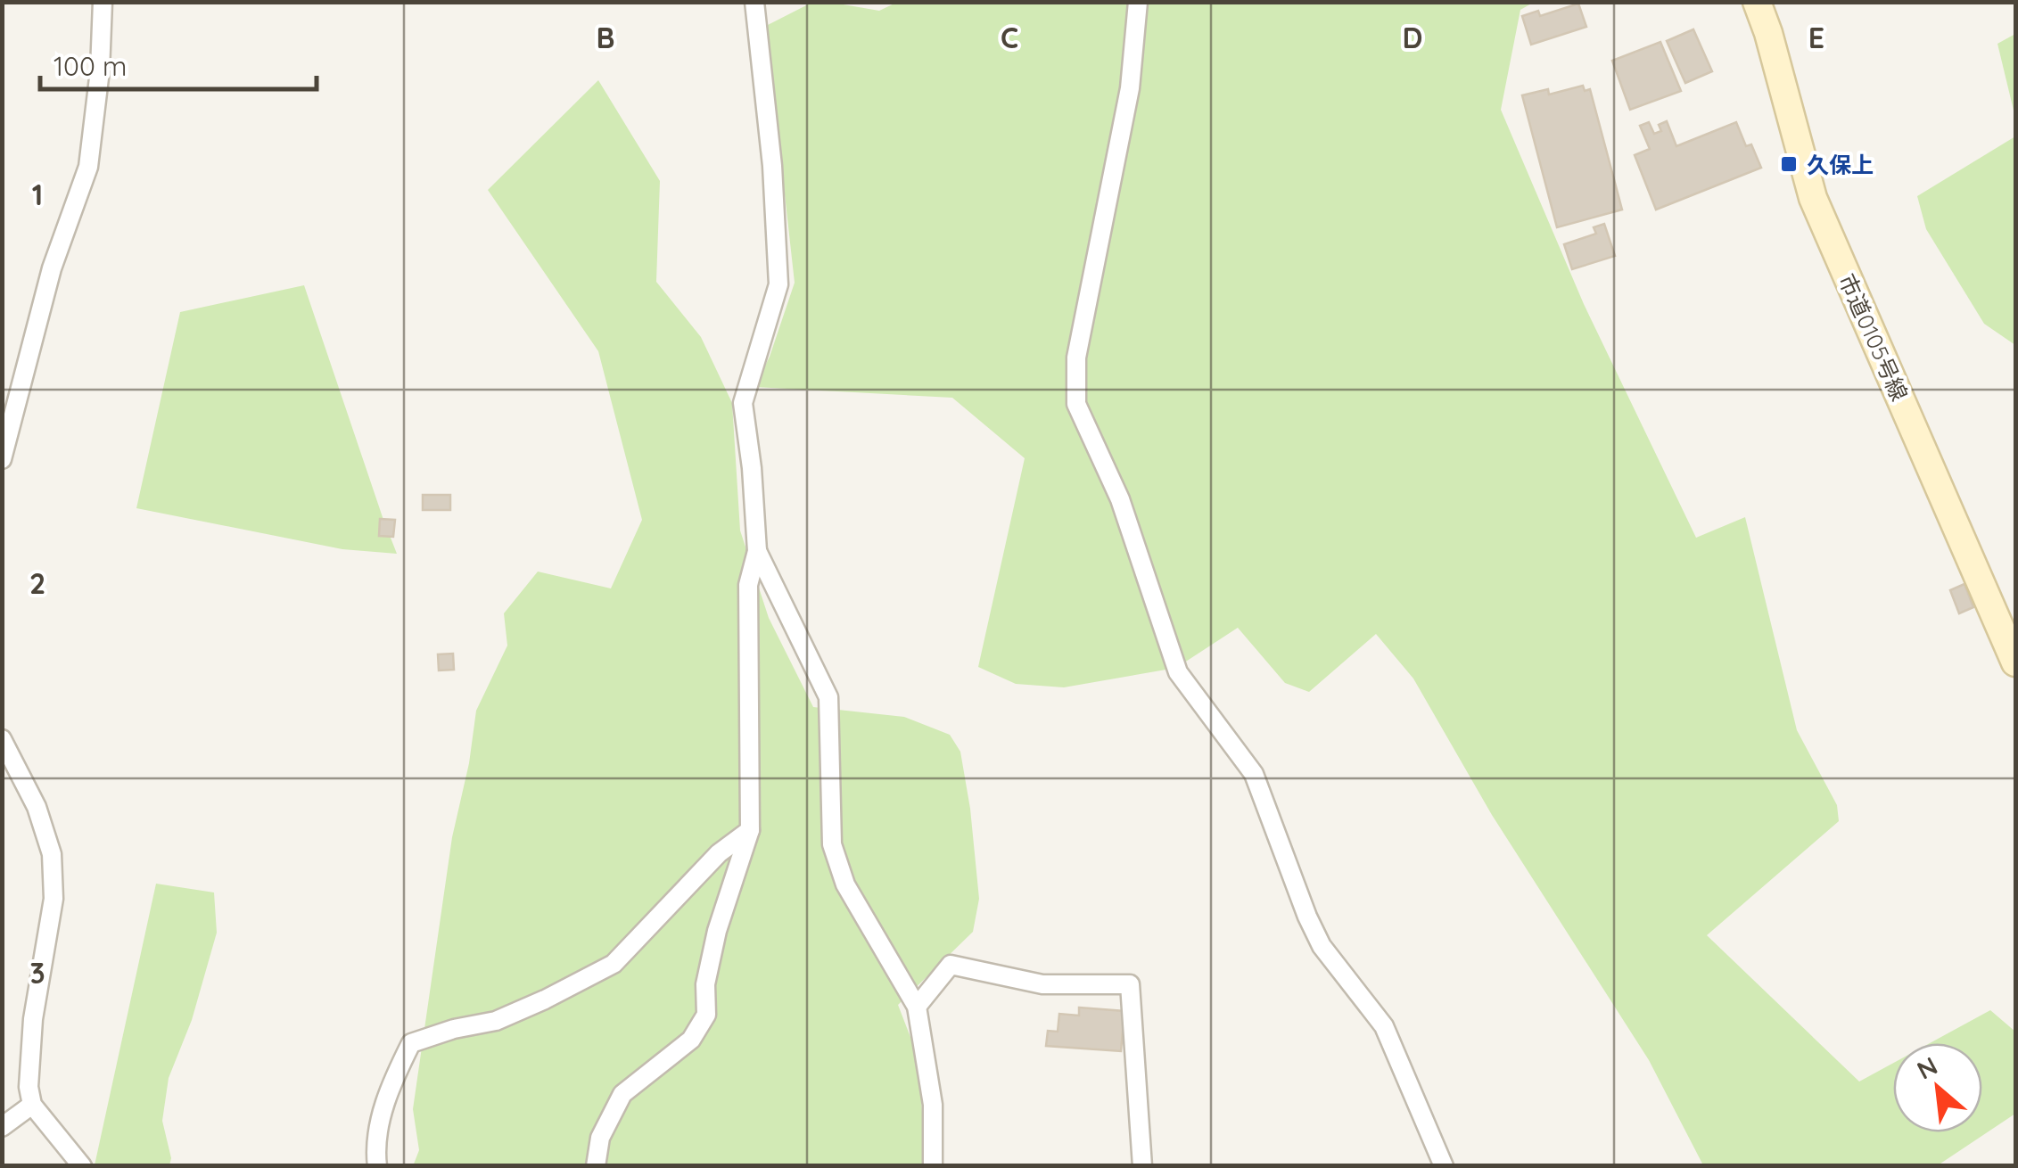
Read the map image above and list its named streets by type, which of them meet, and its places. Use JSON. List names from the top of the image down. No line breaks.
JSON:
{"streets":{"street":["市道0105号線"]},"places":{"transit":["久保上"]},"scale_bar":"100 m","north":"top left","grid":{"columns":["B","C","D","E"],"rows":["1","2","3"]}}
